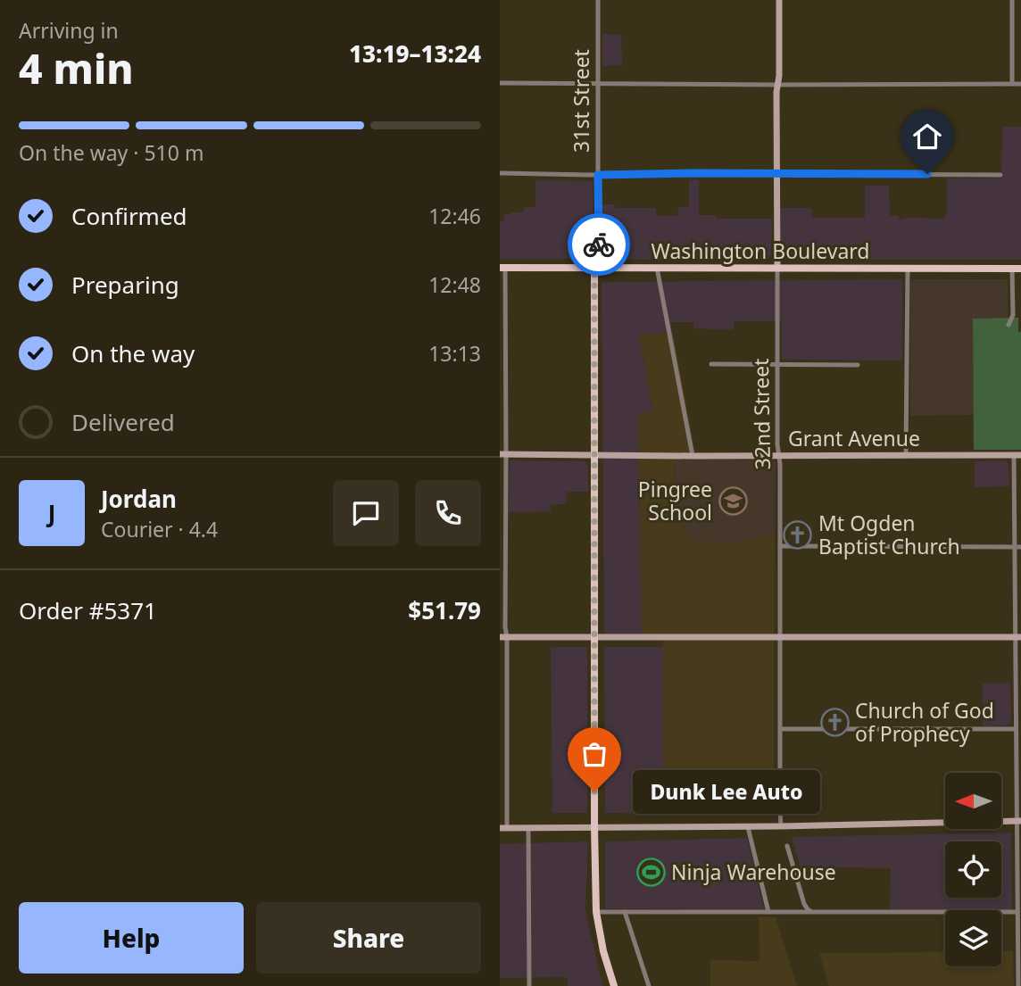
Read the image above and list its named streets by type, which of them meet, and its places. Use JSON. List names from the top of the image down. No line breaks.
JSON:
{"streets":{"main road":["31st Street","Washington Boulevard"],"street":["32nd Street","Grant Avenue"]},"crossings":[["31st Street","Washington Boulevard"],["31st Street","Grant Avenue"],["Washington Boulevard","32nd Street"],["32nd Street","Grant Avenue"]],"places":{"school or university":["Pingree School"],"church":["Mt Ogden Baptist Church","Church of God of Prophecy"],"other":["Dunk Lee Auto"],"sports":["Ninja Warehouse"]},"north":"left","page":{"heading":["4 min","Arriving in","13:19–13:24"],"panel":["Jordan","Courier · 4.4","Order #5371","$51.79"],"bar":"On the way · 510 m","list":[["Confirmed","12:46"],["Preparing","12:48"],["On the way","13:13"],"Delivered"],"round":"J","bubble":"Dunk Lee Auto","buttons":["Help","Share"]}}
